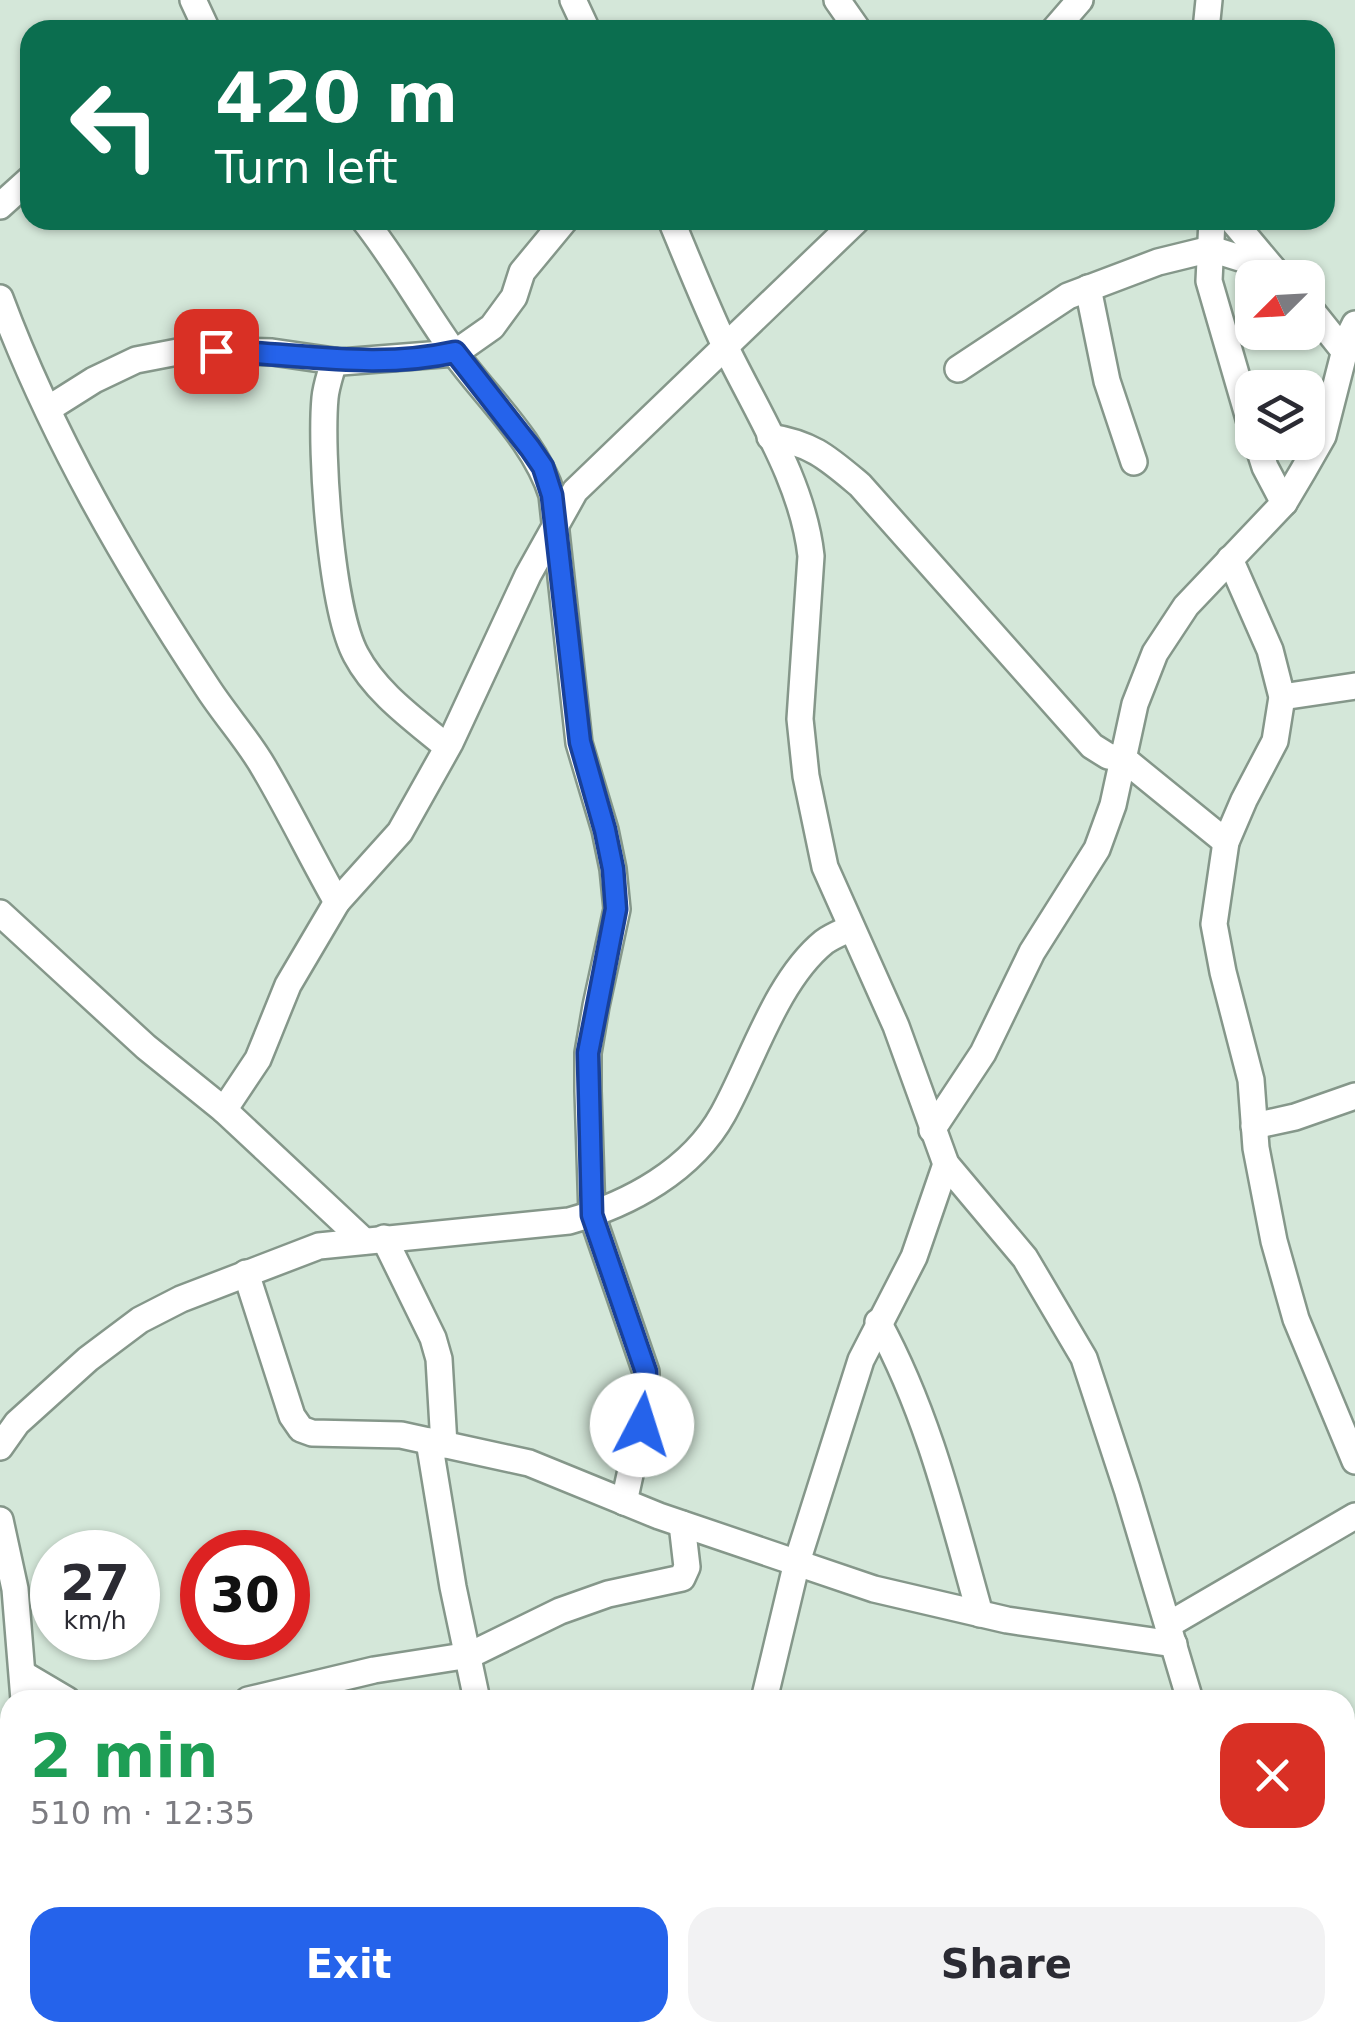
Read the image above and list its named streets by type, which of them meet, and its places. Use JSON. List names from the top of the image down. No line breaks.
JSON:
{"north":"bottom left","page":{"turn":["420 m","Turn left"],"speed":"27 km/h","limit":"30","heading":["2 min","510 m · 12:35"],"buttons":["Exit","Share"]}}
